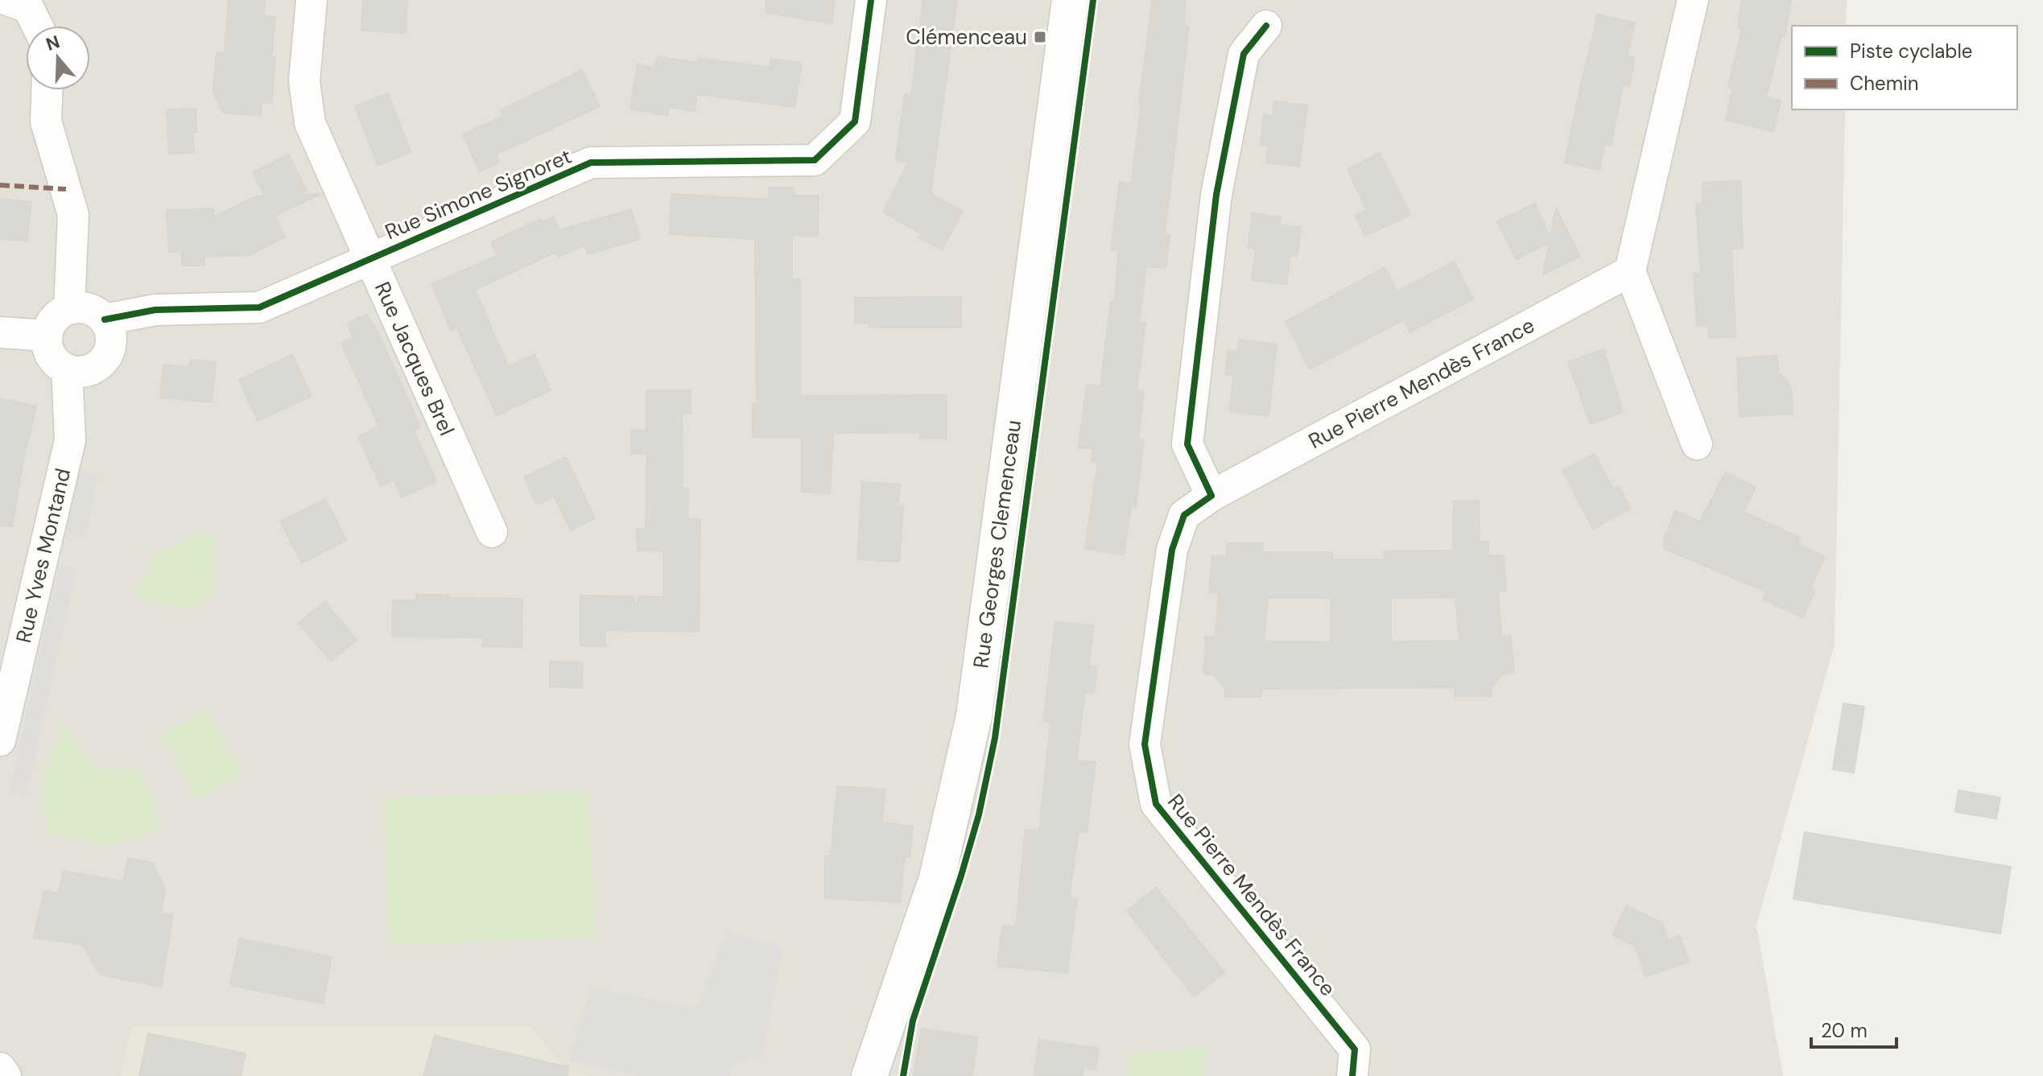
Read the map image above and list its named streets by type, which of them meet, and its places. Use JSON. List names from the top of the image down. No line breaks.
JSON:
{"streets":{"street":["Rue Simone Signoret","Rue Jacques Brel","Rue Pierre Mendès France","Rue Georges Clemenceau","Rue Yves Montand"]},"crossings":[["Rue Simone Signoret","Rue Jacques Brel"],["Rue Simone Signoret","Rue Yves Montand"]],"places":{"transit":["Clémenceau"]},"legend":["Piste cyclable","Chemin"],"scale_bar":"20 m","north":"top"}
